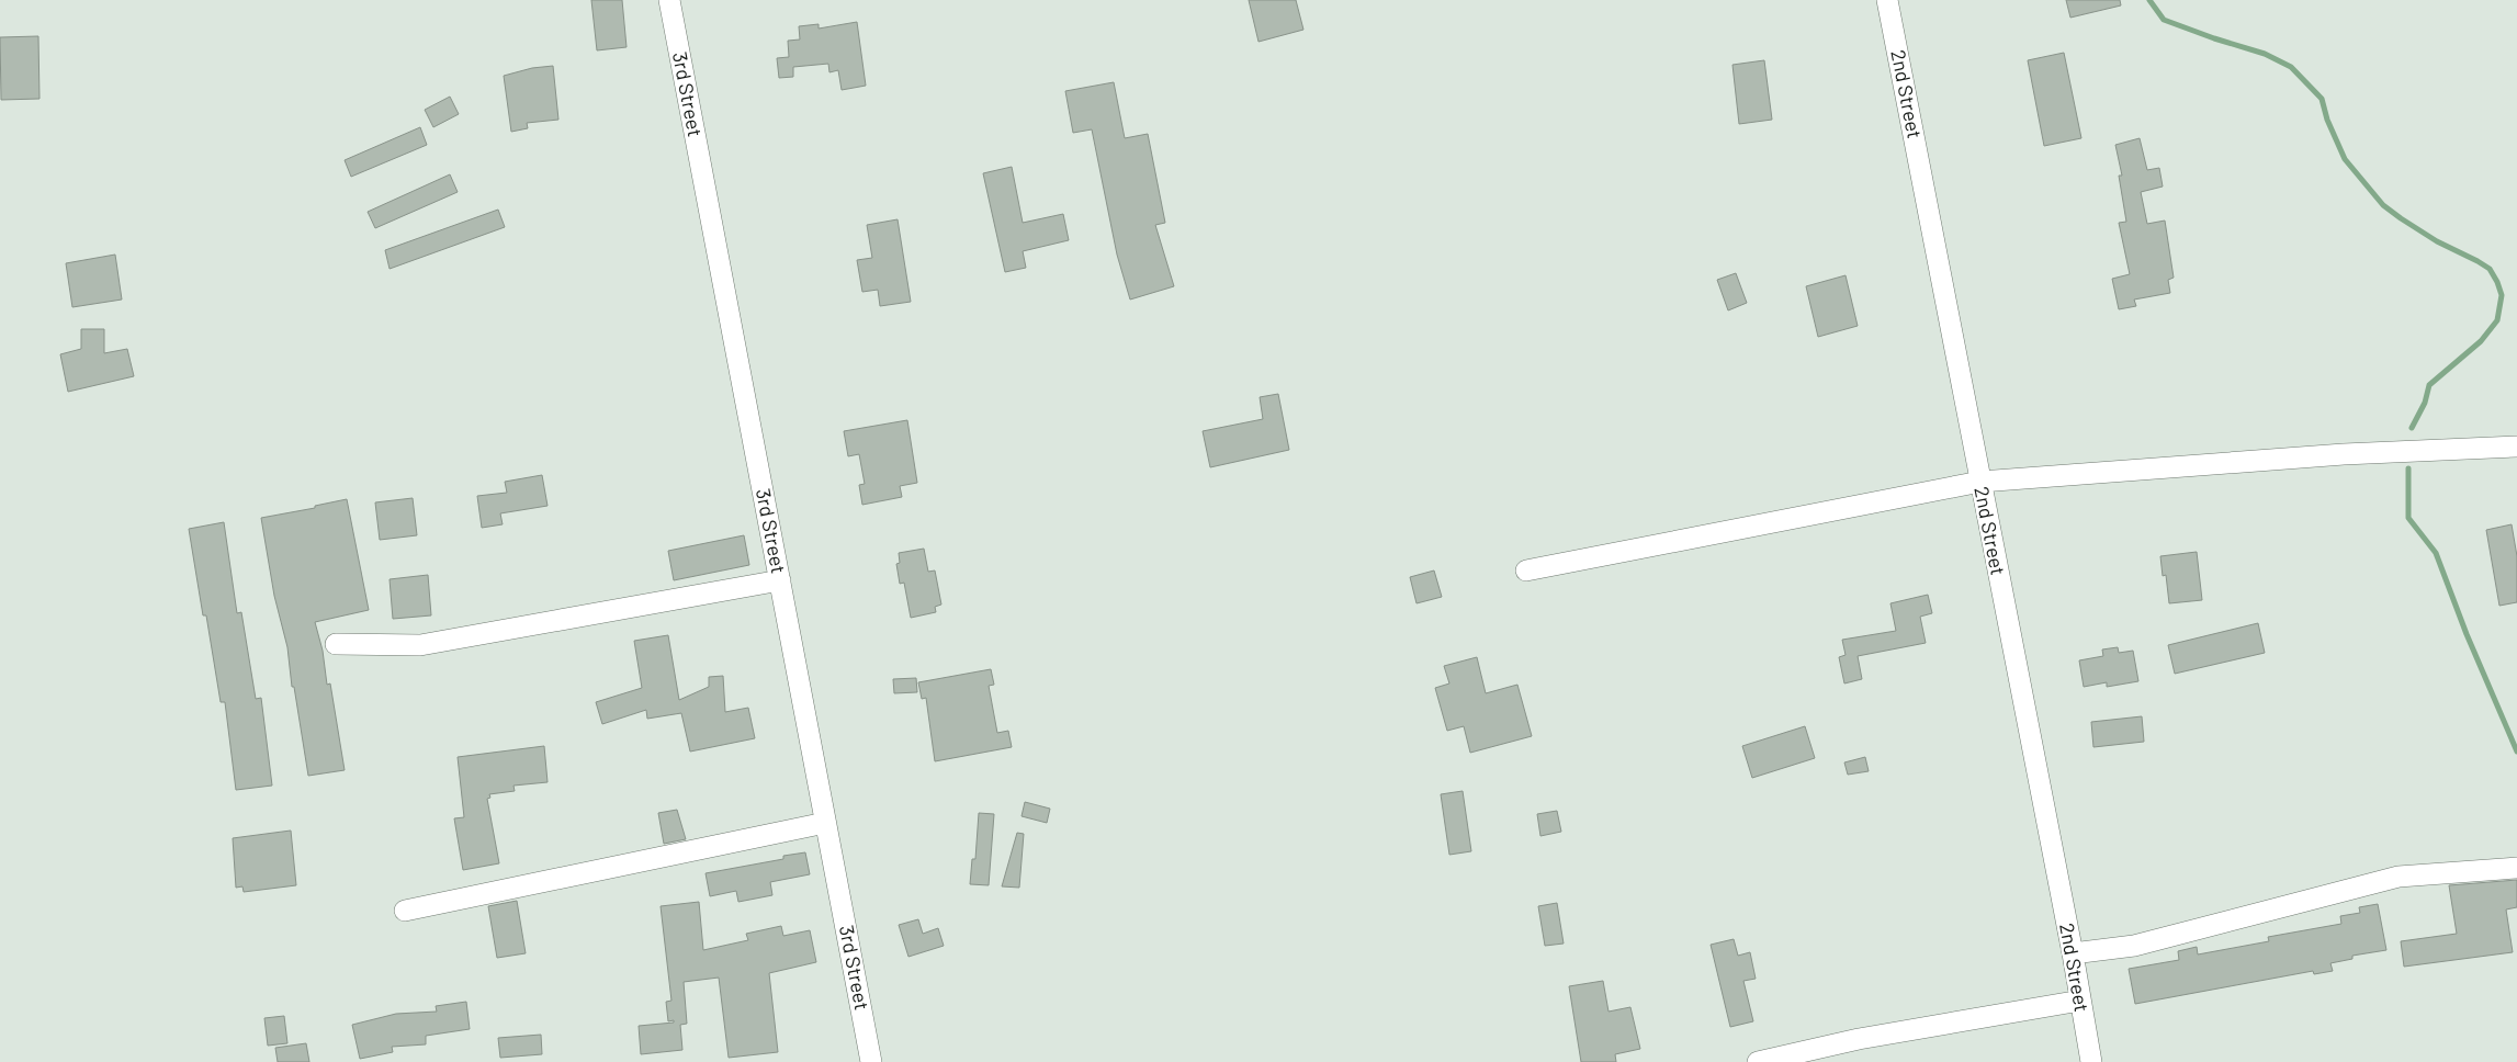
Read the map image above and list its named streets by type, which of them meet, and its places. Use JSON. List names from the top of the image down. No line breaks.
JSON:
{"streets":{"street":["3rd Street","2nd Street"]}}
